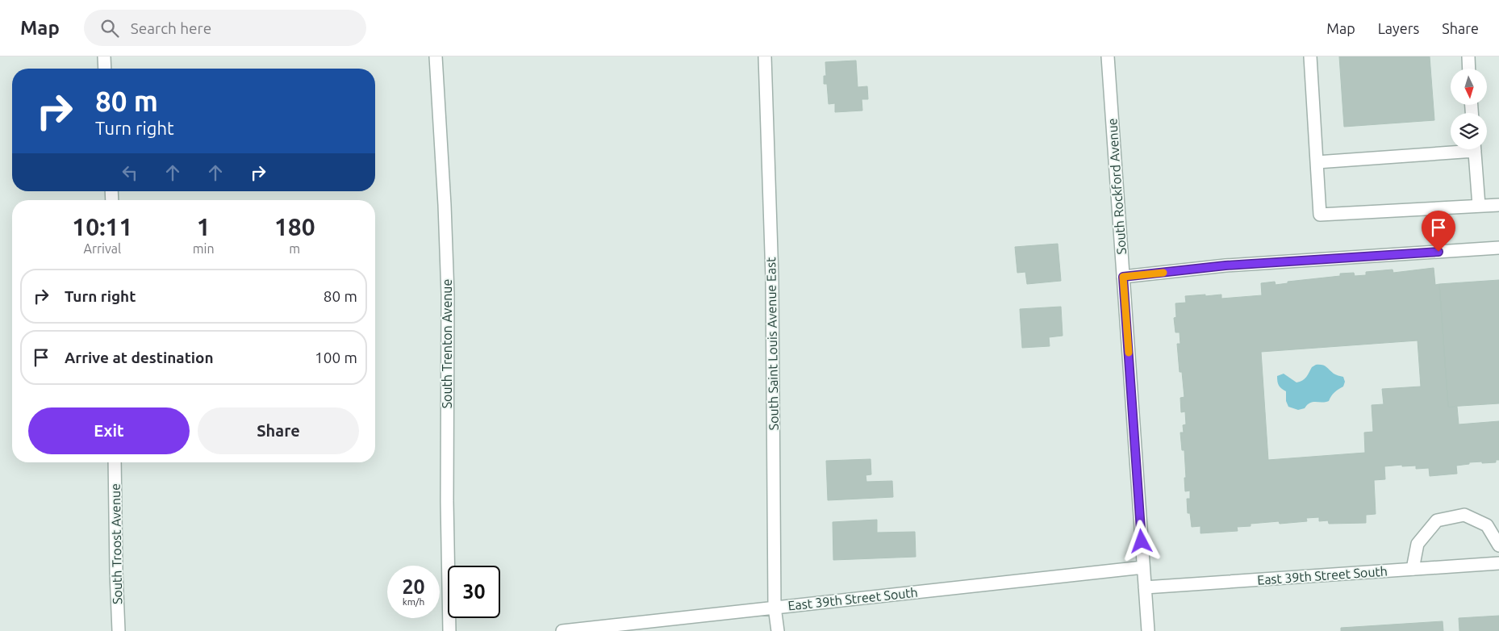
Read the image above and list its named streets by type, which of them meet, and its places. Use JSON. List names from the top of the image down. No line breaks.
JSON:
{"streets":{"street":["South Rockford Avenue","South Trenton Avenue","South Saint Louis Avenue East","South Troost Avenue","East 39th Street South"]},"crossings":[["South Rockford Avenue","East 39th Street South"],["South Saint Louis Avenue East","East 39th Street South"]],"north":"bottom","page":{"header":"Map","search":"Search here","nav":["Map","Layers","Share"],"turn":["80 m","Turn right"],"eta":["10:11","Arrival","1","min","180","m"],"list":[{"name":"Turn right","value":"80 m"},{"name":"Arrive at destination","value":"100 m"}],"buttons":["Exit","Share"],"speed":"20 km/h","limit":"30"}}
